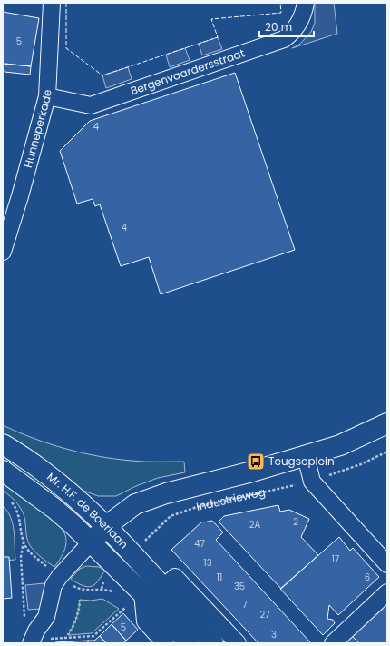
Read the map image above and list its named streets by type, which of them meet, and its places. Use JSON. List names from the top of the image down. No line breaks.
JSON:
{"streets":{"street":["Bergenvaardersstraat","Hunneperkade","Industrieweg","Mr. H.F. de Boerlaan"]},"crossings":[["Bergenvaardersstraat","Hunneperkade"],["Industrieweg","Mr. H.F. de Boerlaan"]],"places":{"bus stop":["Teugseplein"]},"house_numbers":["5","4","4","2","2A","47","17","13","11","6","35","7","27","5","3"],"scale_bar":"20 m"}
